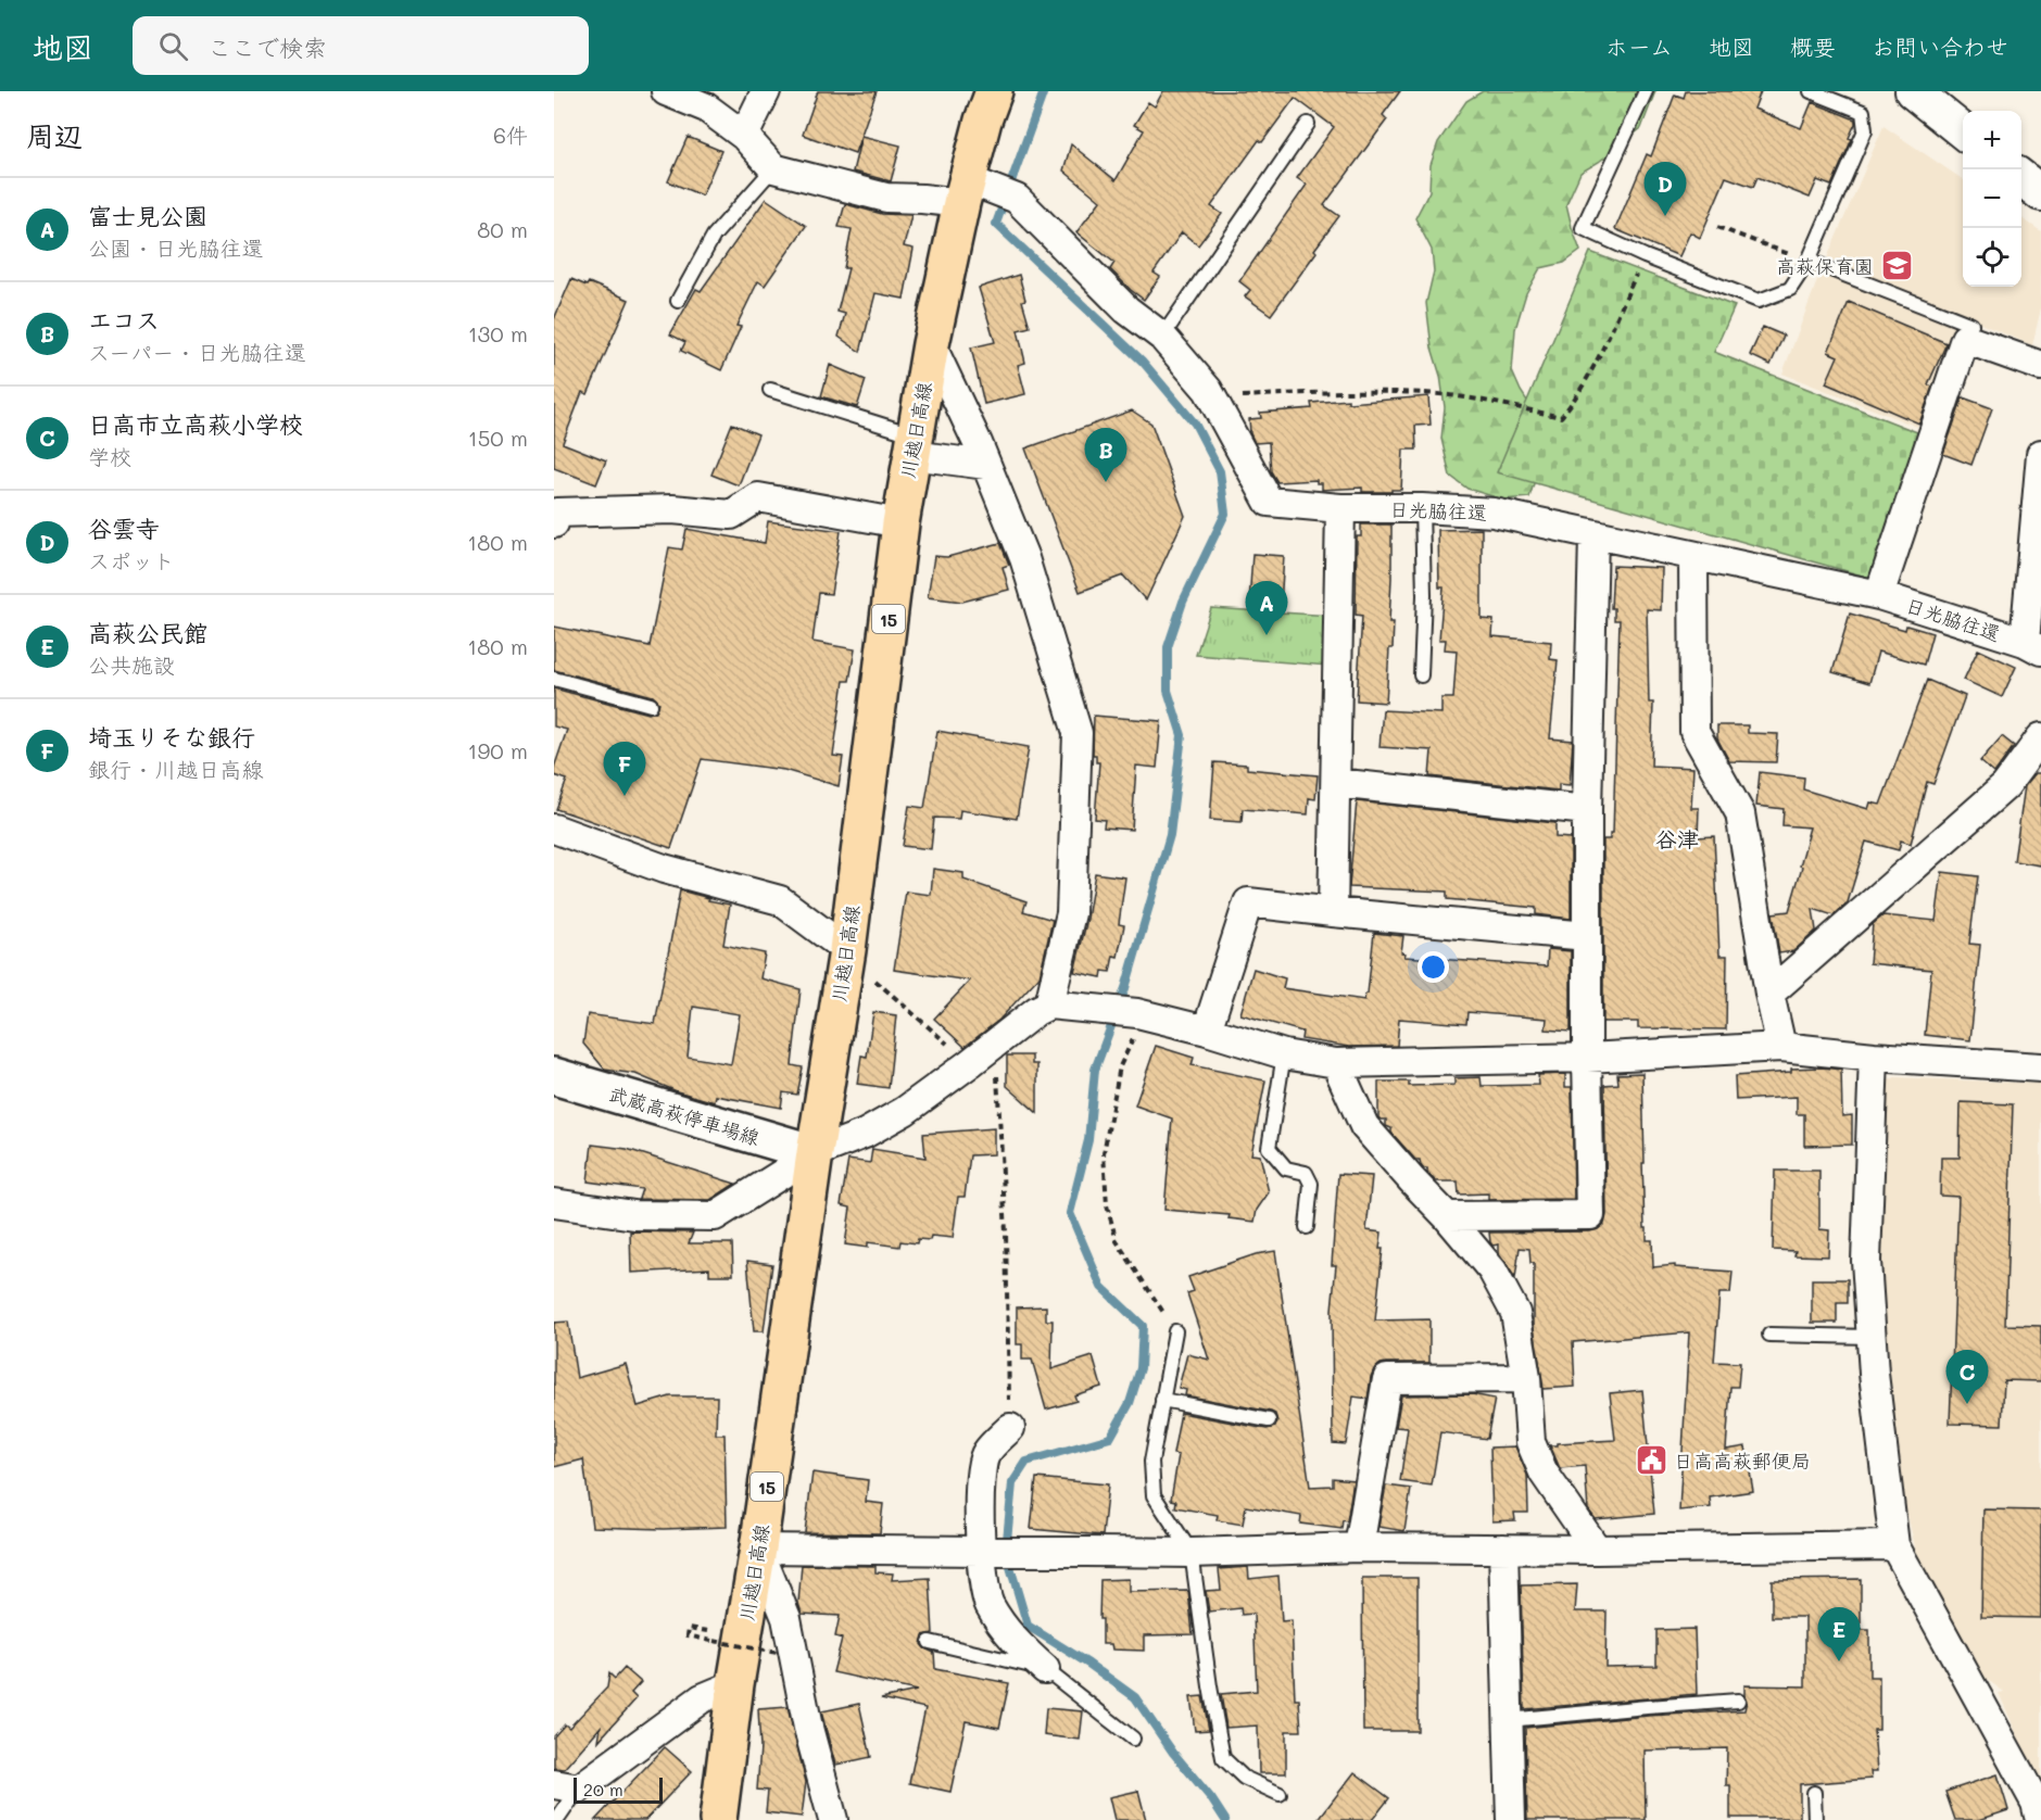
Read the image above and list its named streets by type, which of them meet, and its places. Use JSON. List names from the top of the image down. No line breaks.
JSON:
{"streets":{"main road":["川越日高線","15","武蔵高萩停車場線"],"street":["日光脇往還"]},"crossings":[["川越日高線","日光脇往還"],["川越日高線","武蔵高萩停車場線"]],"districts":["谷津"],"places":{"school or university":["高萩保育園"],"public building":["日高高萩郵便局"]},"scale_bar":"20 m","page":{"header":"地図","search":"ここで検索","nav":["ホーム","地図","概要","お問い合わせ"],"heading":["周辺","6件"],"map_buttons":["+","−"],"pins":["D","B","A","F","C","E"],"list":[{"mark":"A","name":"富士見公園","note":"公園 · 日光脇往還","value":"80 m"},{"mark":"B","name":"エコス","note":"スーパー · 日光脇往還","value":"130 m"},{"mark":"C","name":"日高市立高萩小学校","note":"学校","value":"150 m"},{"mark":"D","name":"谷雲寺","note":"スポット","value":"180 m"},{"mark":"E","name":"高萩公民館","note":"公共施設","value":"180 m"},{"mark":"F","name":"埼玉りそな銀行","note":"銀行 · 川越日高線","value":"190 m"}],"scale":"20 m"}}
